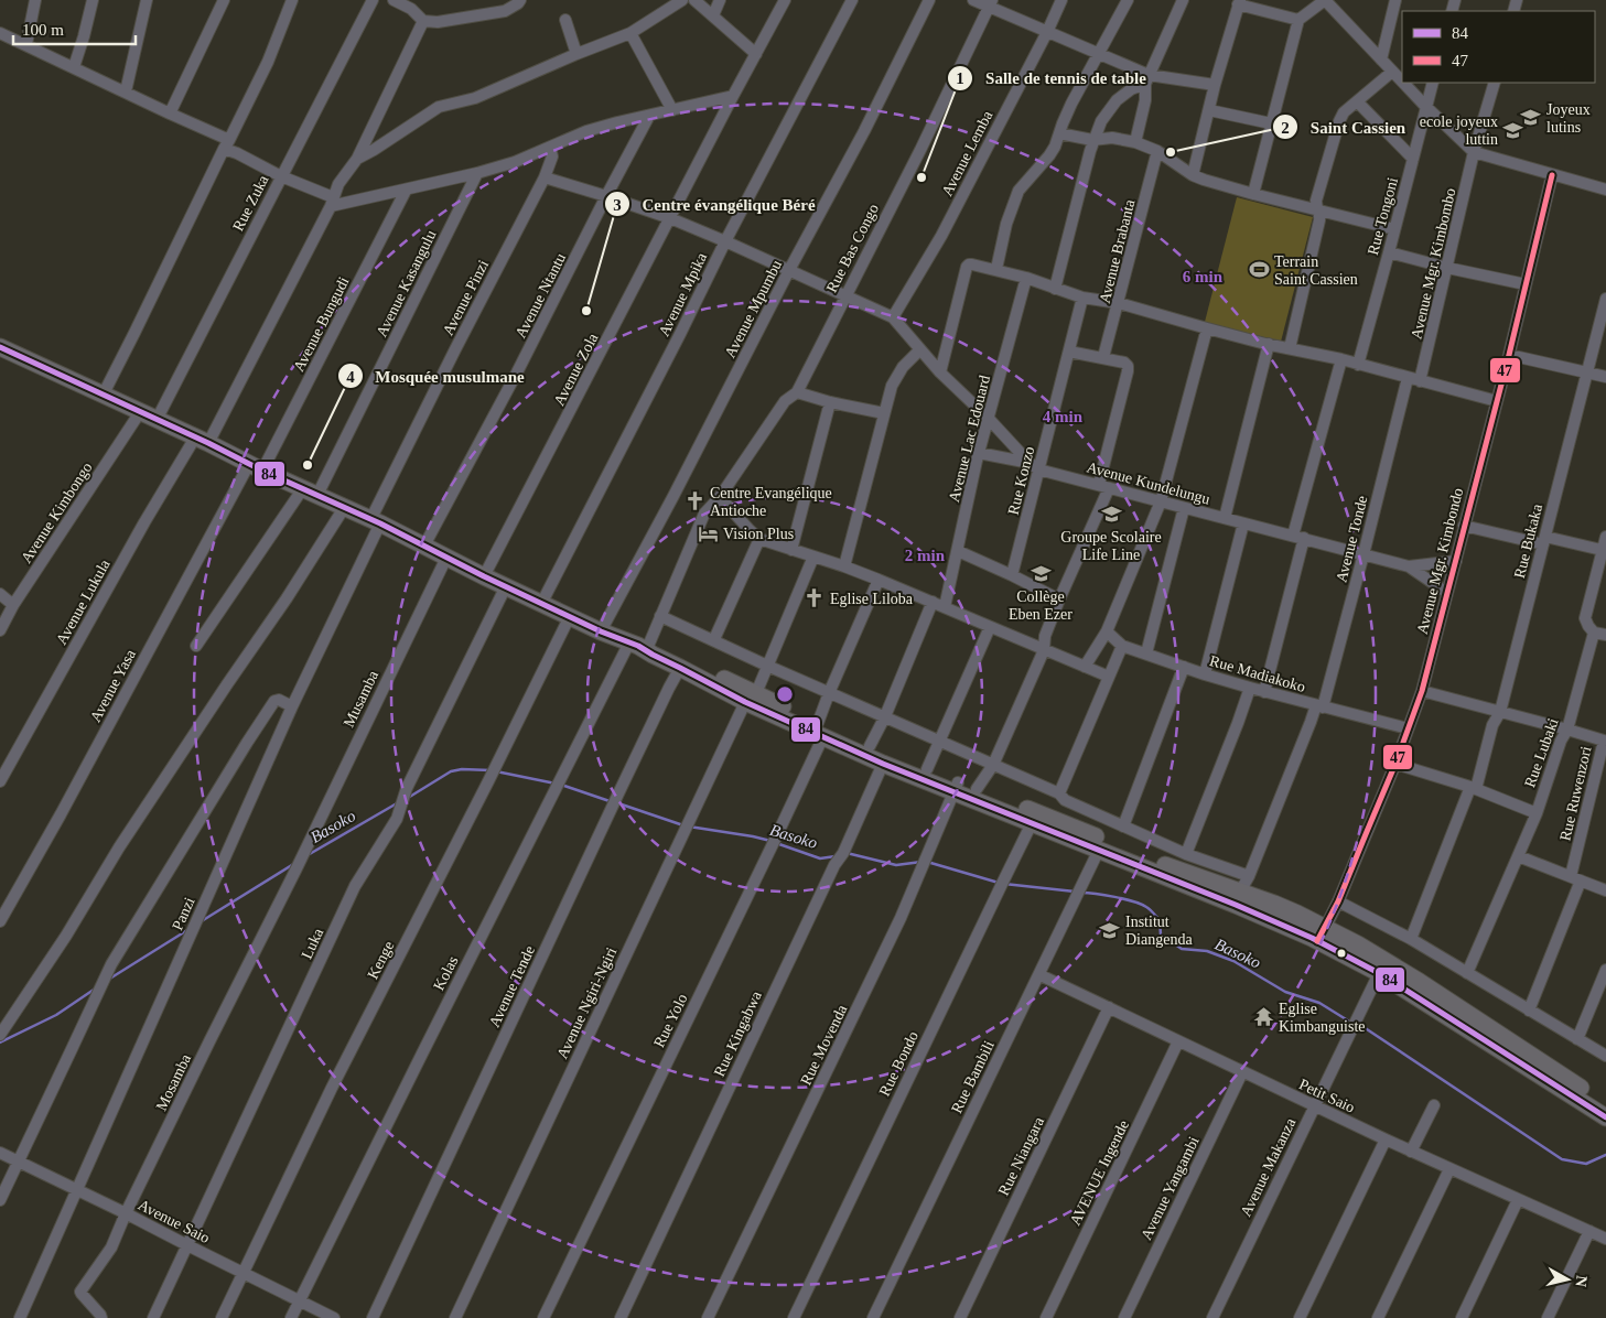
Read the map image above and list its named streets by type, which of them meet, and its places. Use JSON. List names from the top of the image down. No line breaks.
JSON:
{"streets":{"street":["Avenue Lemba","Rue Zuka","Rue Tongoni","Rue Bas Congo","Avenue Brabanta","Avenue Mgr. Kimbombo","Avenue Kasangulu","Avenue Mpika","Avenue Ntantu","Avenue Pinzi","Avenue Mpumbu","Avenue Bungudi","Avenue Zola","Avenue Lac Edouard","Rue Konzo","Avenue Kundelungu","Avenue Kimbongo","Avenue Tonde","Rue Bukaka","Avenue Mgr. Kimbondo","Avenue Lukula","Rue Madiakoko","Avenue Yasa","Musamba","Rue Lubaki","Rue Ruwenzori","Panzi","Luka","Kenge","Kolas","Avenue Tende","Avenue Ngiri-Ngiri","Rue Yolo","Rue Kingabwa","Rue Movenda","Rue Bondo","Rue Bambili","Mosamba","Petit Saio","Rue Niangara","Avenue Makanza","AVENUE Ingende","Avenue Yangambi","Avenue Saio"]},"crossings":[["Rue Bas Congo","Kolas"],["Avenue Pinzi","Panzi"],["Avenue Bungudi","Avenue Yasa"],["Avenue Lac Edouard","Avenue Kundelungu"],["Rue Konzo","Avenue Kundelungu"],["Avenue Kundelungu","Avenue Tonde"],["Avenue Kundelungu","Avenue Mgr. Kimbondo"],["Avenue Tonde","Rue Madiakoko"],["Rue Bukaka","Rue Ruwenzori"],["Avenue Mgr. Kimbondo","Rue Madiakoko"],["Avenue Mgr. Kimbondo","Rue Ruwenzori"],["Musamba","Mosamba"],["Rue Lubaki","Rue Ruwenzori"],["Panzi","Avenue Saio"],["Luka","Avenue Saio"],["Kenge","Avenue Saio"],["Kolas","Avenue Saio"],["Rue Bambili","Petit Saio"],["Mosamba","Avenue Saio"],["Petit Saio","Rue Niangara"],["Petit Saio","Avenue Makanza"],["Petit Saio","AVENUE Ingende"],["Petit Saio","Avenue Yangambi"]],"water":["Basoko"],"places":{"school or university":["Joyeux lutins","ecole joyeux luttin","Groupe Scolaire Life Line","Collège Eben Ezer","Institut Diangenda"],"other":["Saint Cassien","Salle de tennis de table","Centre évangélique Béré","Mosquée musulmane"],"sports":["Terrain Saint Cassien"],"church":["Centre Evangélique Antioche","Eglise Liloba"],"hotel":["Vision Plus"],"temple":["Eglise Kimbanguiste"]},"lines":["transit line 47","transit line 84"],"legend":["84","47"],"scale_bar":"100 m","north":"right","rings":["6 min","4 min","2 min"]}
